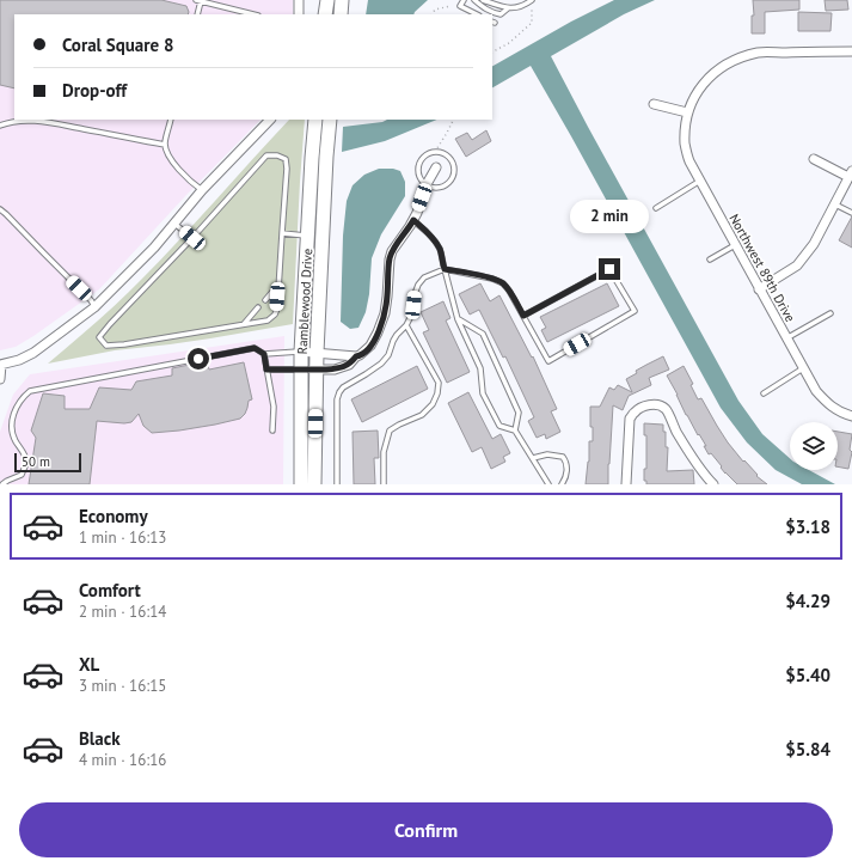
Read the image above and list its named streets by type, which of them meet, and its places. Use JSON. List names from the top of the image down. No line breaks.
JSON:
{"streets":{"street":["Northwest 89th Drive","Ramblewood Drive"]},"scale_bar":"50 m","page":{"banner":["Coral Square 8","Drop-off"],"bubble":"2 min","scale":"50 m","list":[{"name":"Economy","note":"1 min · 16:13","value":"$3.18"},{"name":"Comfort","note":"2 min · 16:14","value":"$4.29"},{"name":"XL","note":"3 min · 16:15","value":"$5.40"},{"name":"Black","note":"4 min · 16:16","value":"$5.84"}],"buttons":"Confirm"}}
